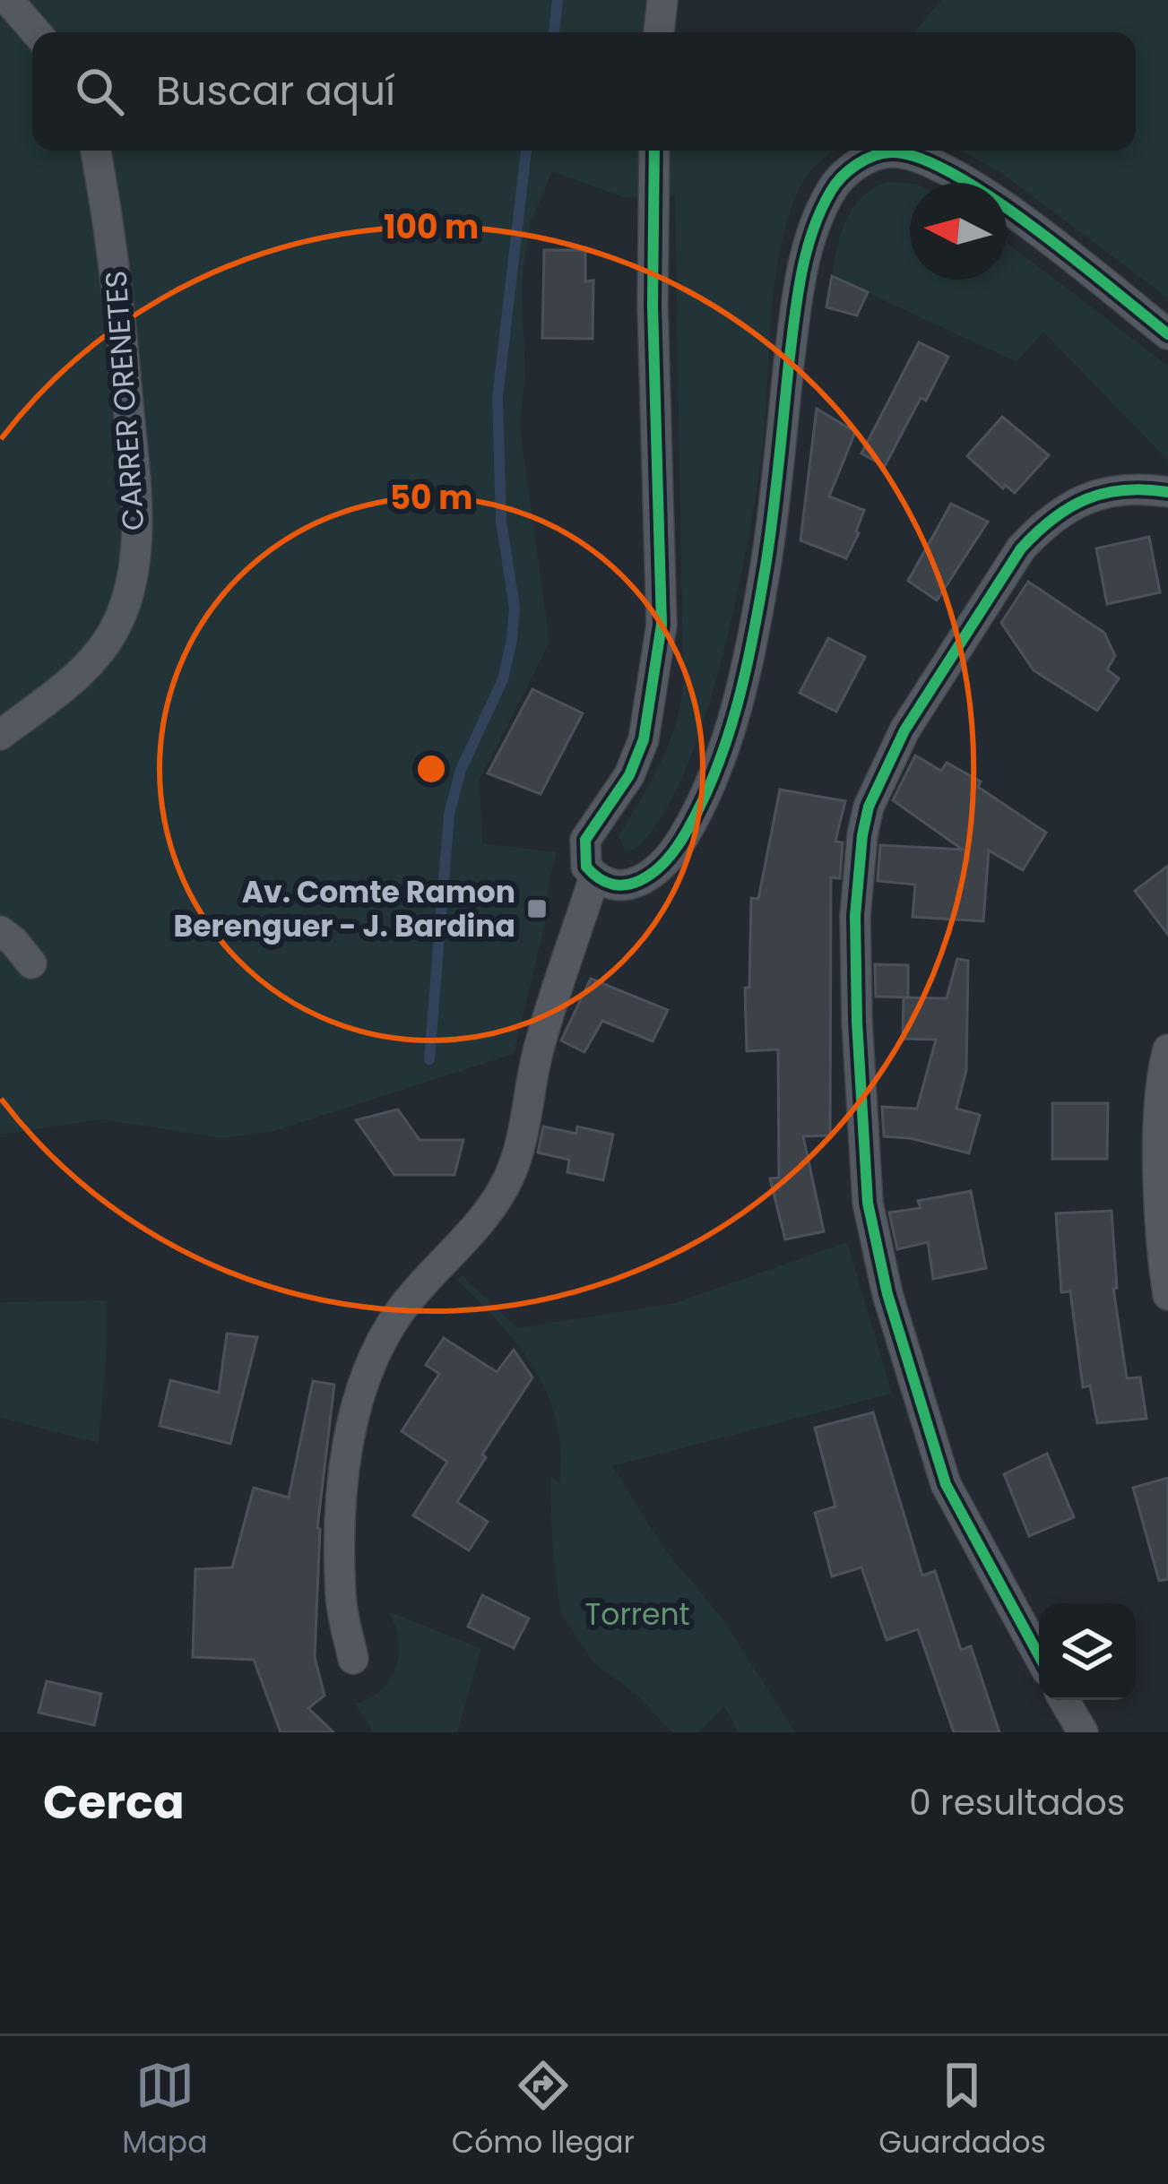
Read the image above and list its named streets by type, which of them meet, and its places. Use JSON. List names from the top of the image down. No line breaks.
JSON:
{"streets":{"street":["CARRER ORENETES"]},"parks":["Torrent"],"places":{"transit":["Av. Comte Ramon Berenguer - J. Bardina"]},"north":"left","page":{"search":"Buscar aquí","heading":["Cerca","0 resultados"],"nav":["Mapa","Cómo llegar","Guardados"]},"rings":["100 m","50 m"]}
